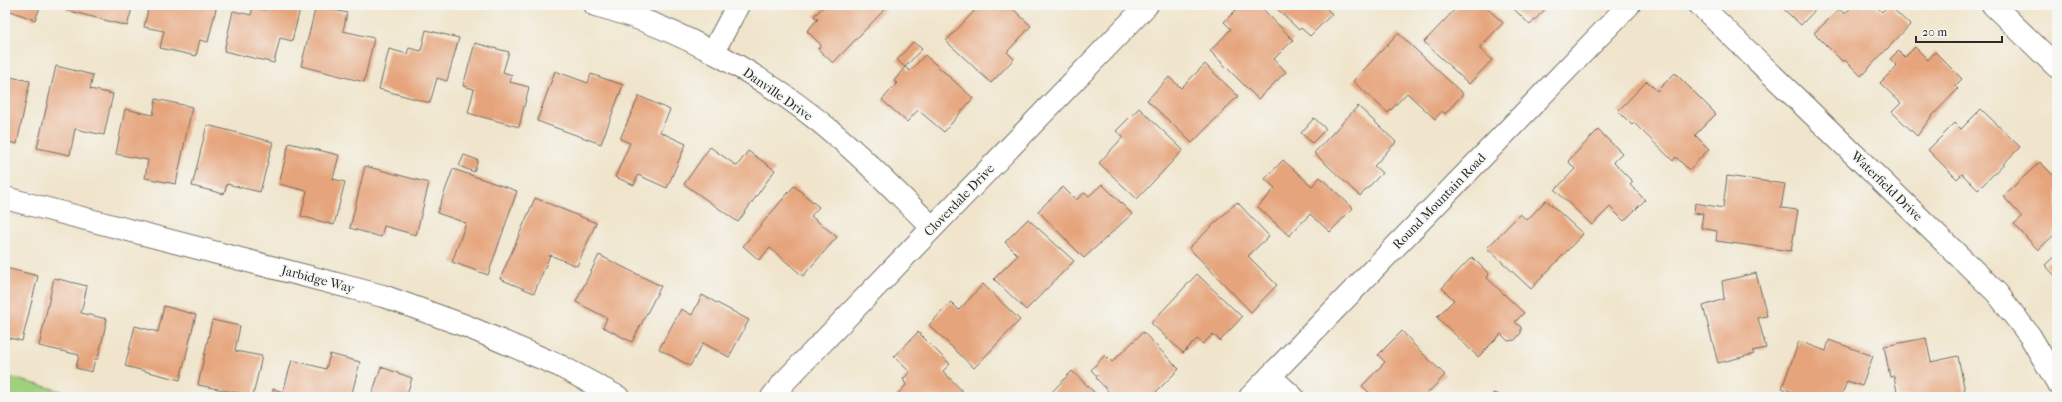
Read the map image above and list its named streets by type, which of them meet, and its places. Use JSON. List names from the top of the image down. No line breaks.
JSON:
{"streets":{"street":["Danville Drive","Waterfield Drive","Cloverdale Drive","Round Mountain Road","Jarbidge Way"]},"crossings":[["Danville Drive","Cloverdale Drive"]],"scale_bar":"20 m"}
